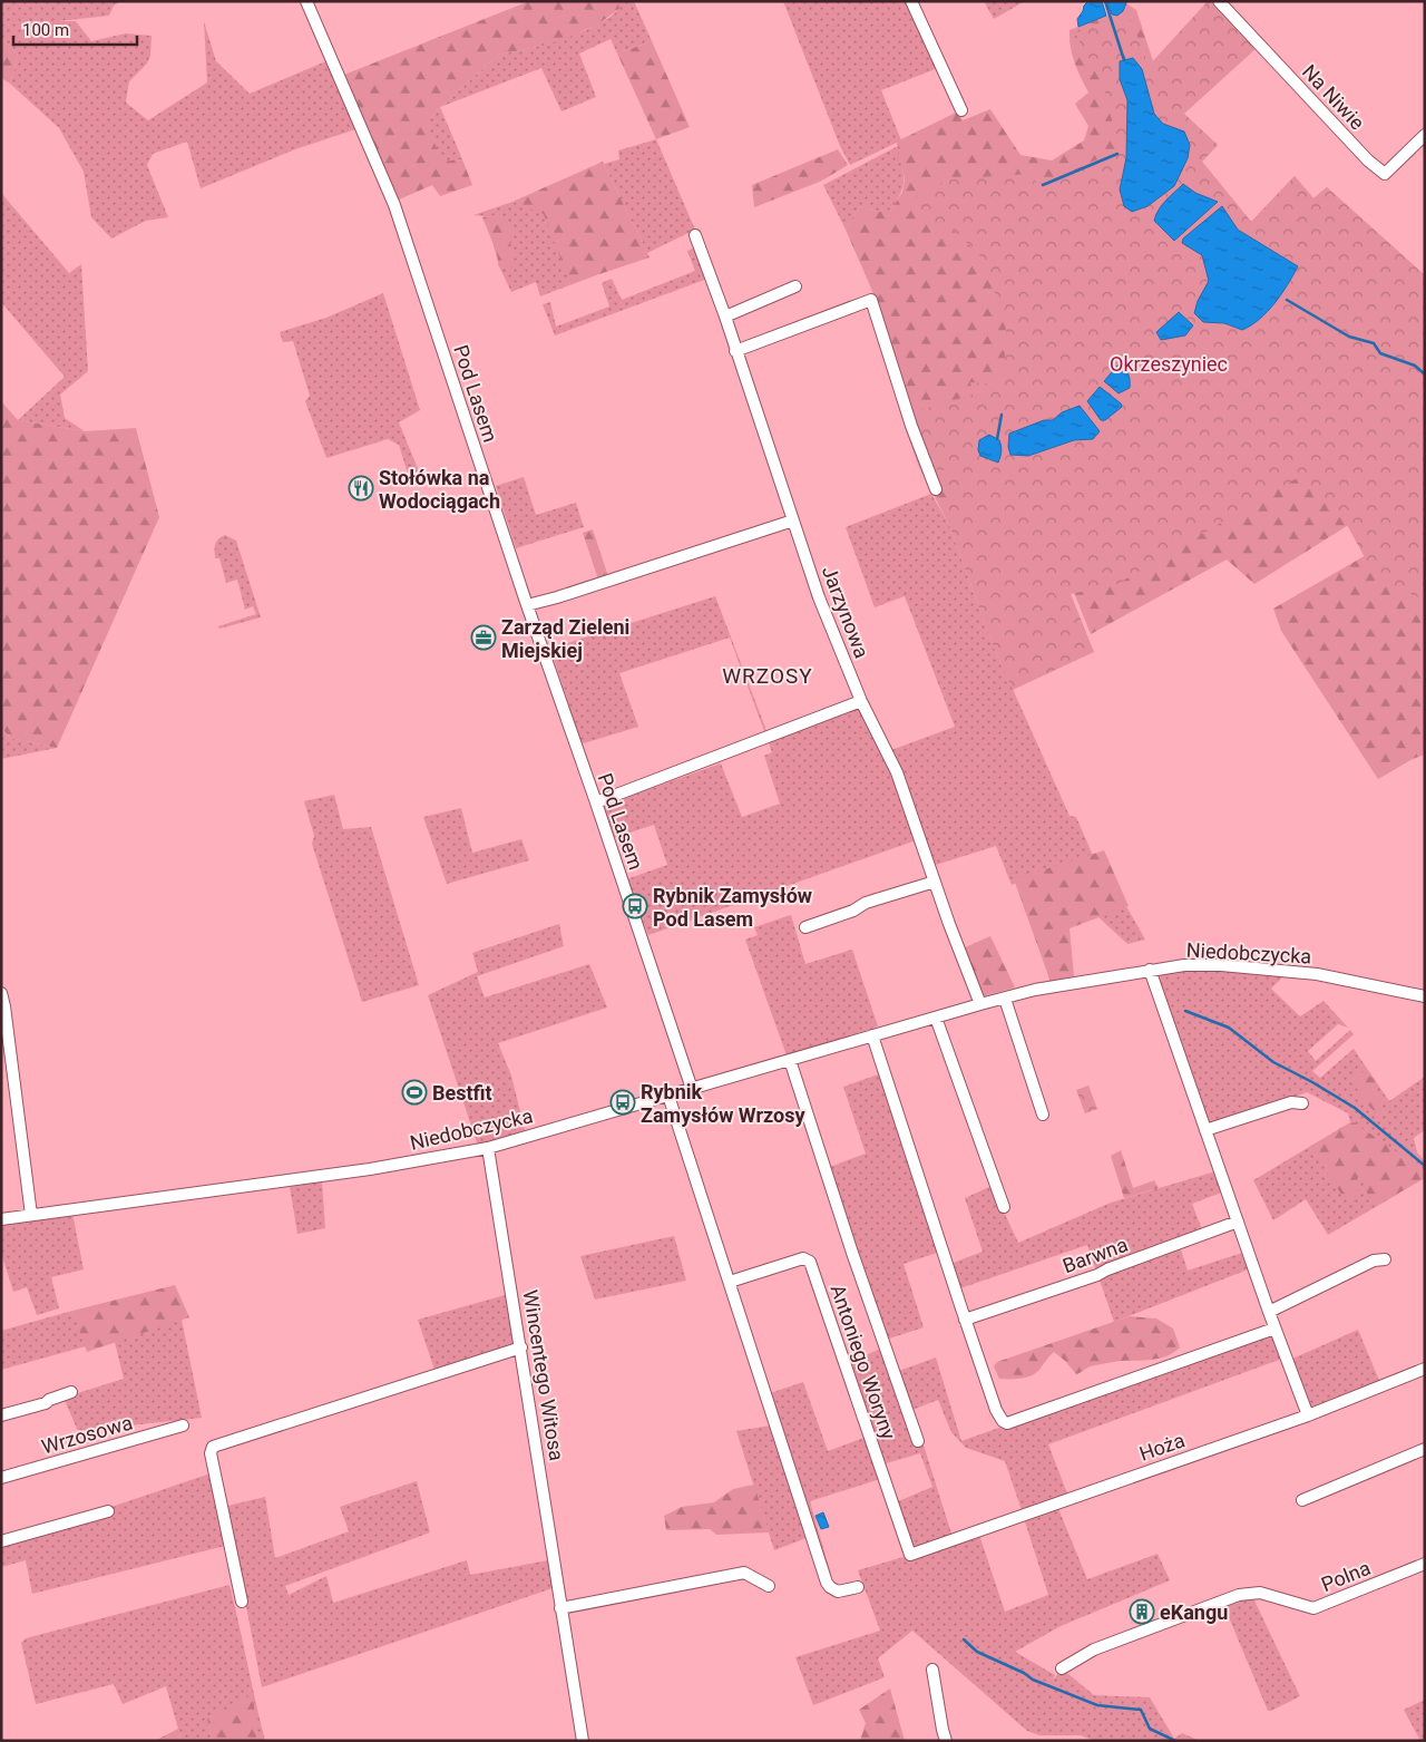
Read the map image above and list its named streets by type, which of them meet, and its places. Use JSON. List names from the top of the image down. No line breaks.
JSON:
{"streets":{"street":["Na Niwie","Pod Lasem","Jarzynowa","Niedobczycka","Barwna","Antoniego Woryny","Wincentego Witosa","Wrzosowa","Hoża","Polna"]},"crossings":[["Pod Lasem","Niedobczycka"],["Jarzynowa","Niedobczycka"],["Niedobczycka","Wincentego Witosa"],["Antoniego Woryny","Hoża"]],"districts":["WRZOSY"],"parks":["Okrzeszyniec"],"places":{"restaurant":["Stołówka na Wodociągach"],"office":["Zarząd Zieleni Miejskiej"],"bus stop":["Rybnik Zamysłów Pod Lasem","Rybnik Zamysłów Wrzosy"],"sports":["Bestfit"],"building":["eKangu"]},"scale_bar":"100 m"}
